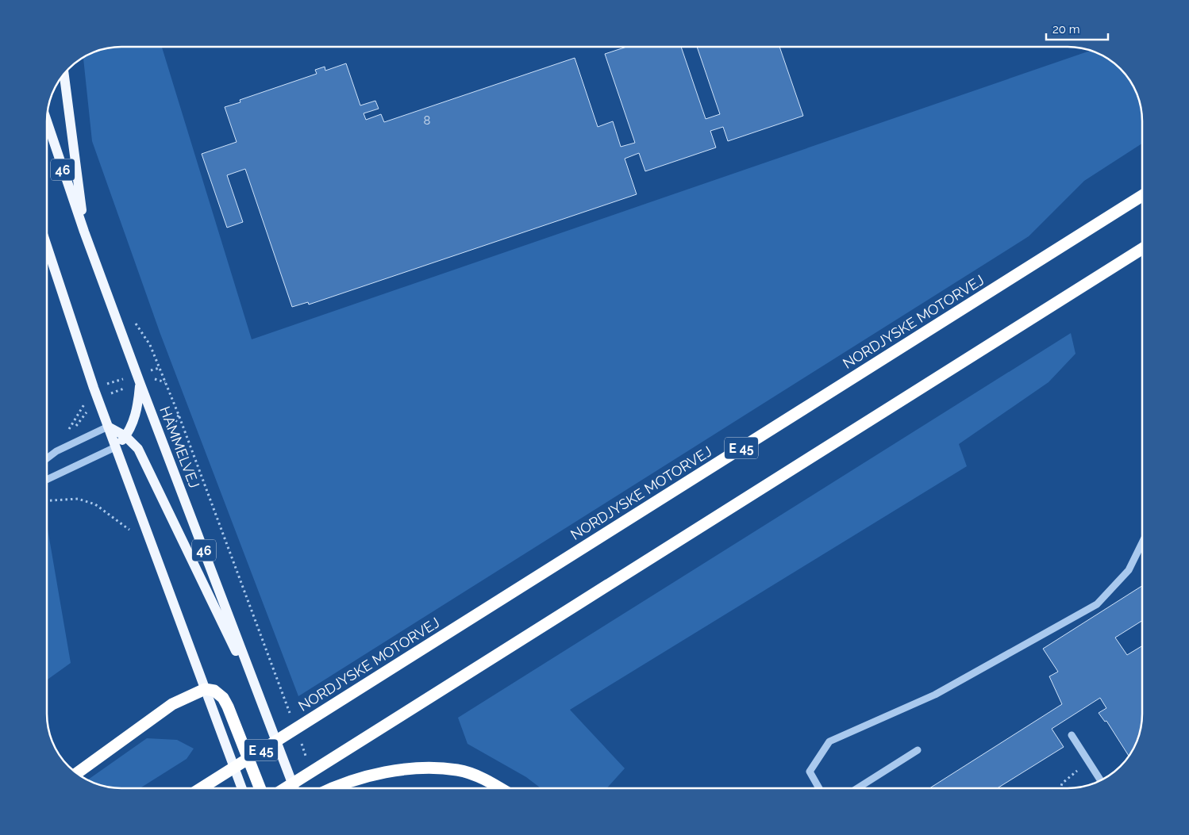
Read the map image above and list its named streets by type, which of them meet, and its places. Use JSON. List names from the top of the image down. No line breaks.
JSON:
{"streets":{"highway":["NORDJYSKE MOTORVEJ","E 45"],"main road":["46","HAMMELVEJ"]},"house_numbers":["8"],"scale_bar":"20 m"}
